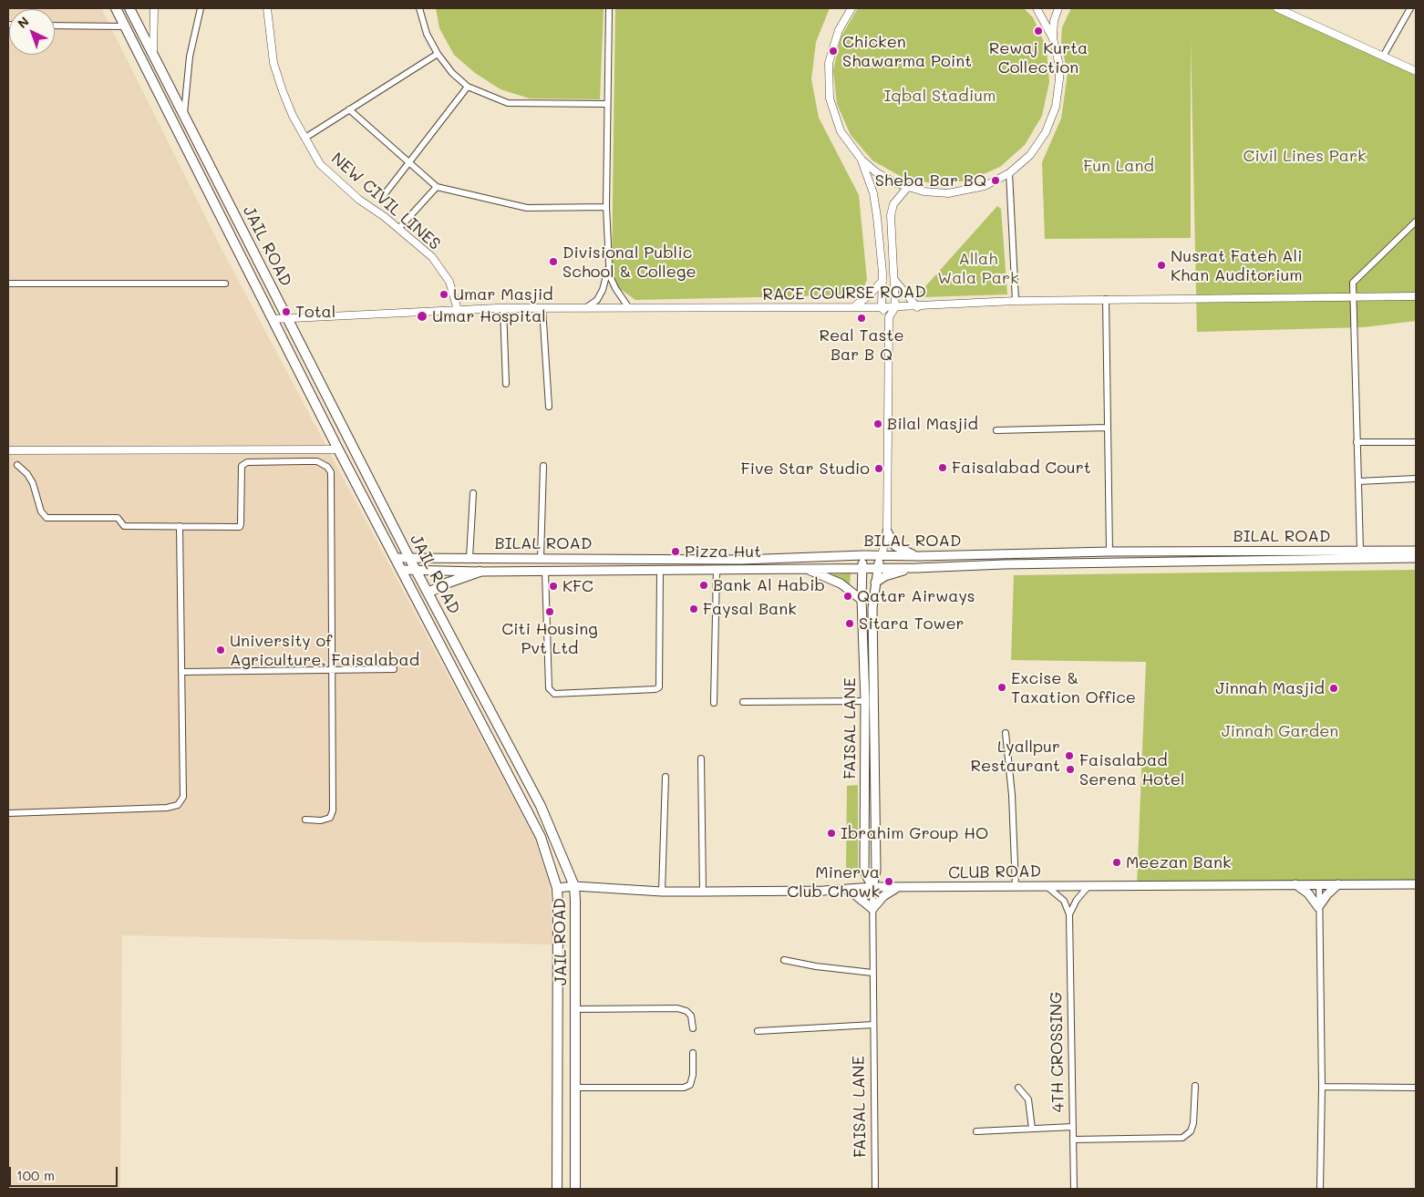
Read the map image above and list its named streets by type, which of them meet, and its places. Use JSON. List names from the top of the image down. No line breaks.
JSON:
{"streets":{"main road":["JAIL ROAD","BILAL ROAD","FAISAL LANE","CLUB ROAD"],"street":["NEW CIVIL LINES","RACE COURSE ROAD","4TH CROSSING"]},"crossings":[["NEW CIVIL LINES","RACE COURSE ROAD"],["JAIL ROAD","RACE COURSE ROAD"],["JAIL ROAD","BILAL ROAD"],["JAIL ROAD","CLUB ROAD"],["BILAL ROAD","FAISAL LANE"],["FAISAL LANE","CLUB ROAD"]],"parks":["Iqbal Stadium","Civil Lines Park","Fun Land","Allah Wala Park","Jinnah Garden"],"places":["Rewaj Kurta Collection","Chicken Shawarma Point","Sheba Bar BQ","Divisional Public School & College","Nusrat Fateh Ali Khan Auditorium","Umar Masjid","Total","Umar Hospital","Real Taste Bar B Q","Bilal Masjid","Faisalabad Court","Five Star Studio","Pizza Hut","Bank Al Habib","KFC","Qatar Airways","Faysal Bank","Citi Housing Pvt Ltd","Sitara Tower","University of Agriculture, Faisalabad","Excise & Taxation Office","Jinnah Masjid","Lyallpur Restaurant","Faisalabad Serena Hotel","Ibrahim Group HO","Meezan Bank","Minerva Club Chowk"],"scale_bar":"100 m","north":"top left"}
